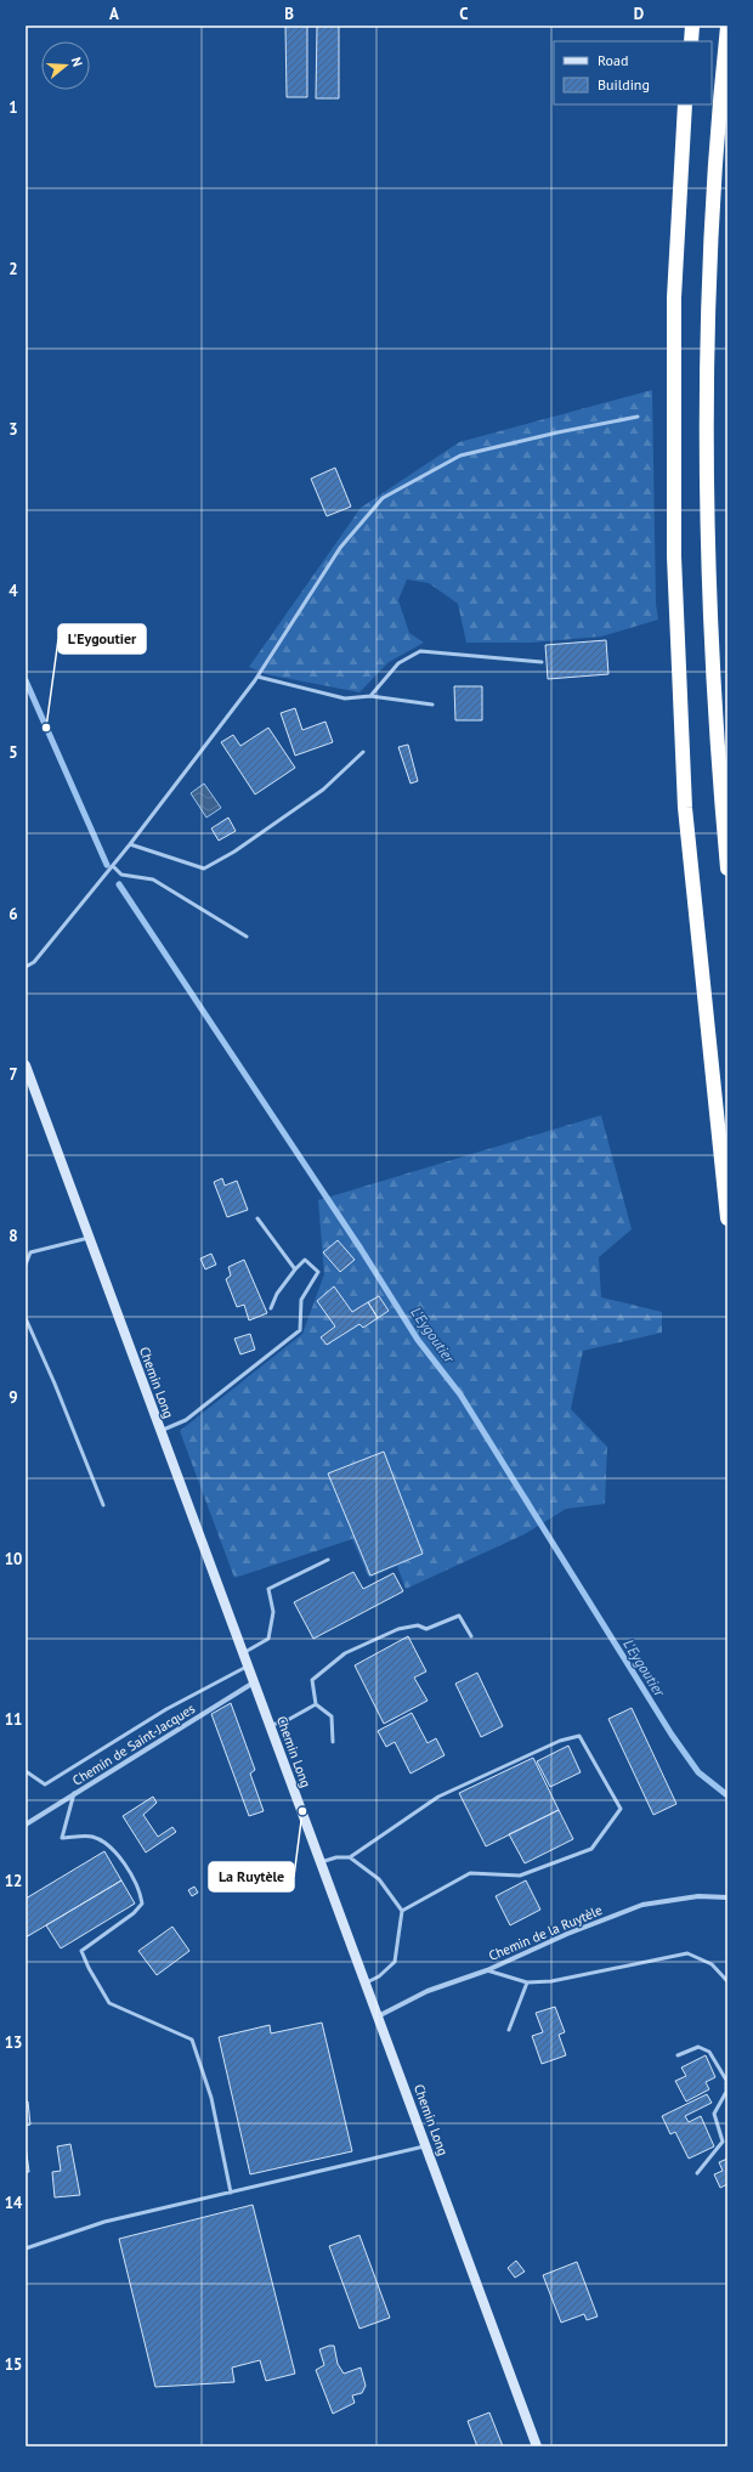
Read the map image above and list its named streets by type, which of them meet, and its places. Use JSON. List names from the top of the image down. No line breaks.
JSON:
{"streets":{"main road":["Chemin Long"],"street":["Chemin de Saint-Jacques","Chemin de la Ruytèle"]},"crossings":[["Chemin Long","Chemin de Saint-Jacques"],["Chemin Long","Chemin de la Ruytèle"]],"water":["L'Eygoutier"],"places":["L'Eygoutier","La Ruytèle"],"legend":["Road","Building"],"north":"right","grid":{"columns":["A","B","C","D"],"rows":["1","2","3","4","5","6","7","8","9","10","11","12","13","14","15"]}}
